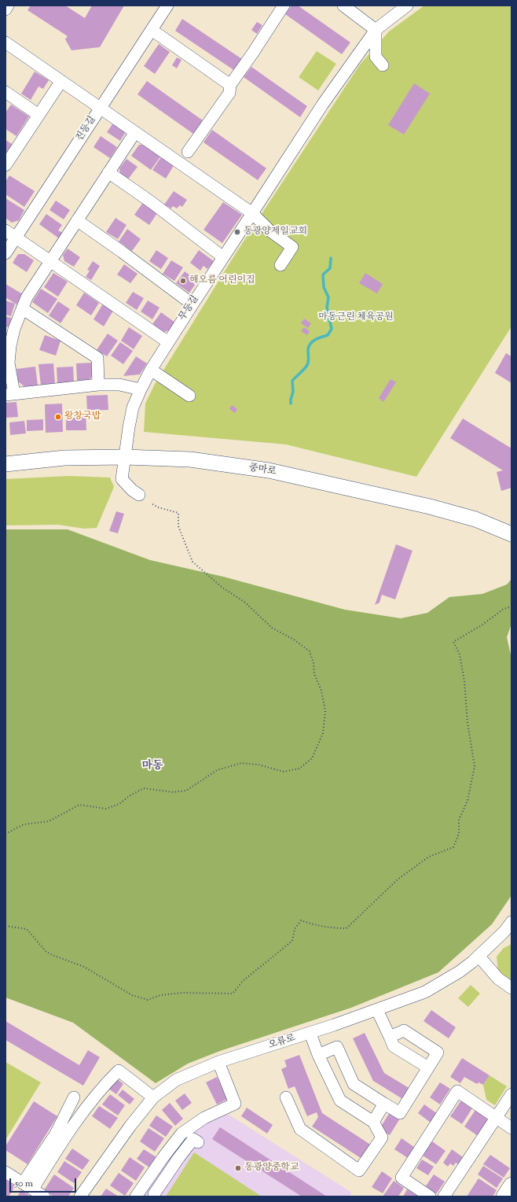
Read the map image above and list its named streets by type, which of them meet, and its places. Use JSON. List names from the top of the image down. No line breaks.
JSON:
{"streets":{"main road":["중마로"],"street":["진등길","무등길","오류로"]},"crossings":[["무등길","중마로"]],"districts":["마동"],"parks":["마동근린 체육공원"],"places":["동광양제일교회","해오름 어린이집","왕창국밥","동광양중학교"],"scale_bar":"50 m"}
